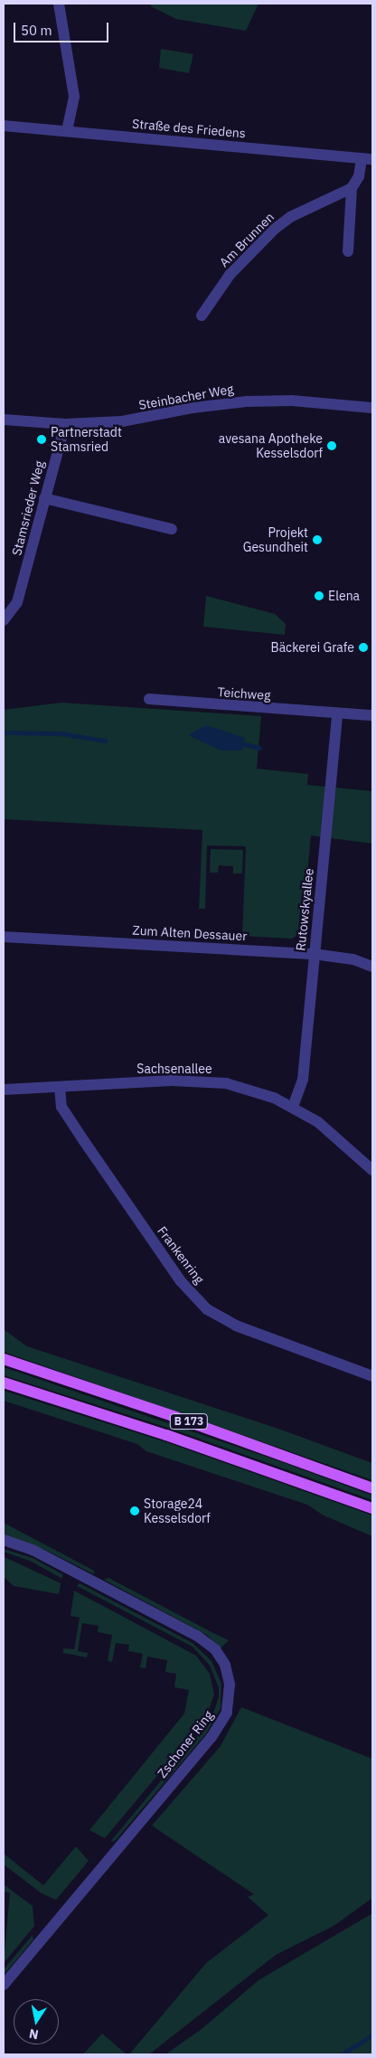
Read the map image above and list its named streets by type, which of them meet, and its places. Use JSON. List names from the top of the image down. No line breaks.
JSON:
{"streets":{"main road":["B 173"],"street":["Straße des Friedens","Am Brunnen","Steinbacher Weg","Stamsrieder Weg","Teichweg","Rutowskyallee","Zum Alten Dessauer","Sachsenallee","Frankenring","Zschoner Ring"]},"crossings":[["Steinbacher Weg","Stamsrieder Weg"],["Teichweg","Rutowskyallee"],["Rutowskyallee","Zum Alten Dessauer"],["Rutowskyallee","Sachsenallee"],["Sachsenallee","Frankenring"]],"places":["Partnerstadt Stamsried","avesana Apotheke Kesselsdorf","Projekt Gesundheit","Elena","Bäckerei Grafe","Storage24 Kesselsdorf"],"scale_bar":"50 m","north":"bottom"}
